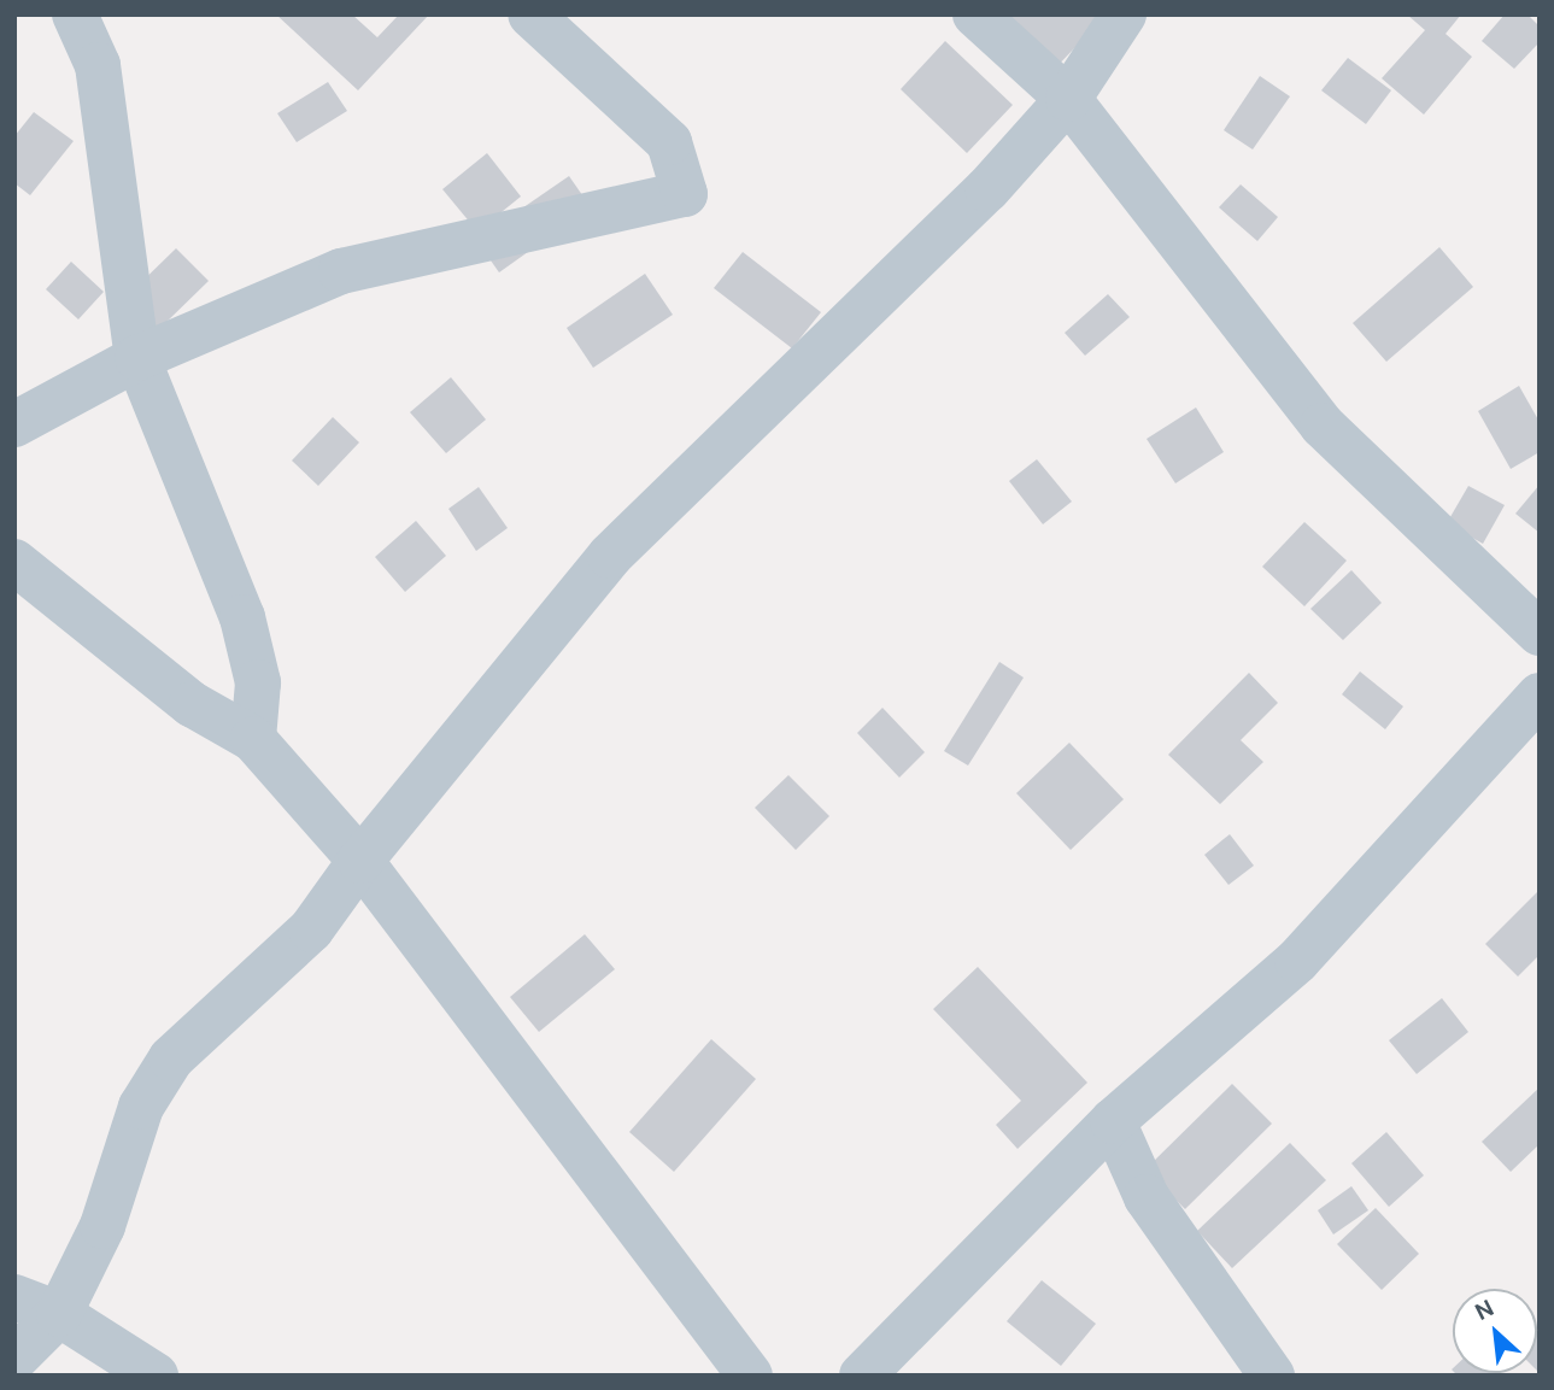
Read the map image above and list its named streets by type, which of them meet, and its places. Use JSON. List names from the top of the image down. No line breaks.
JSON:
{"north":"top left"}
